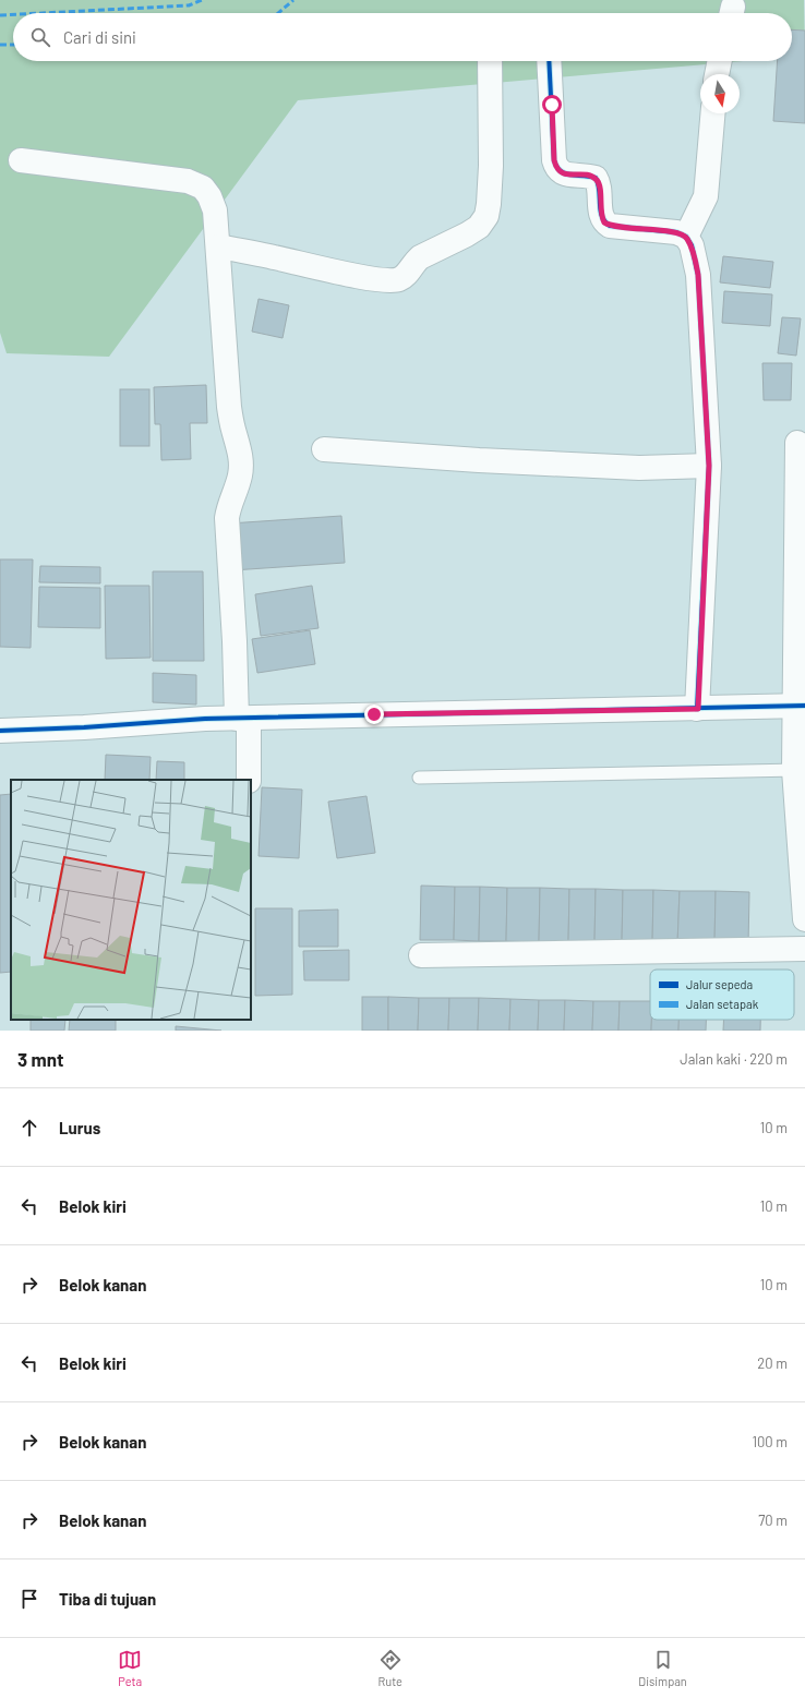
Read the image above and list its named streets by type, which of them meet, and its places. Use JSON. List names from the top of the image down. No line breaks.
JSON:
{"legend":["Jalur sepeda","Jalan setapak"],"north":"bottom","page":{"search":"Cari di sini","heading":["3 mnt","Jalan kaki · 220 m"],"list":[["Lurus","10 m"],["Belok kiri","10 m"],["Belok kanan","10 m"],["Belok kiri","20 m"],["Belok kanan","100 m"],["Belok kanan","70 m"],"Tiba di tujuan"],"nav":["Peta","Rute","Disimpan"]}}
